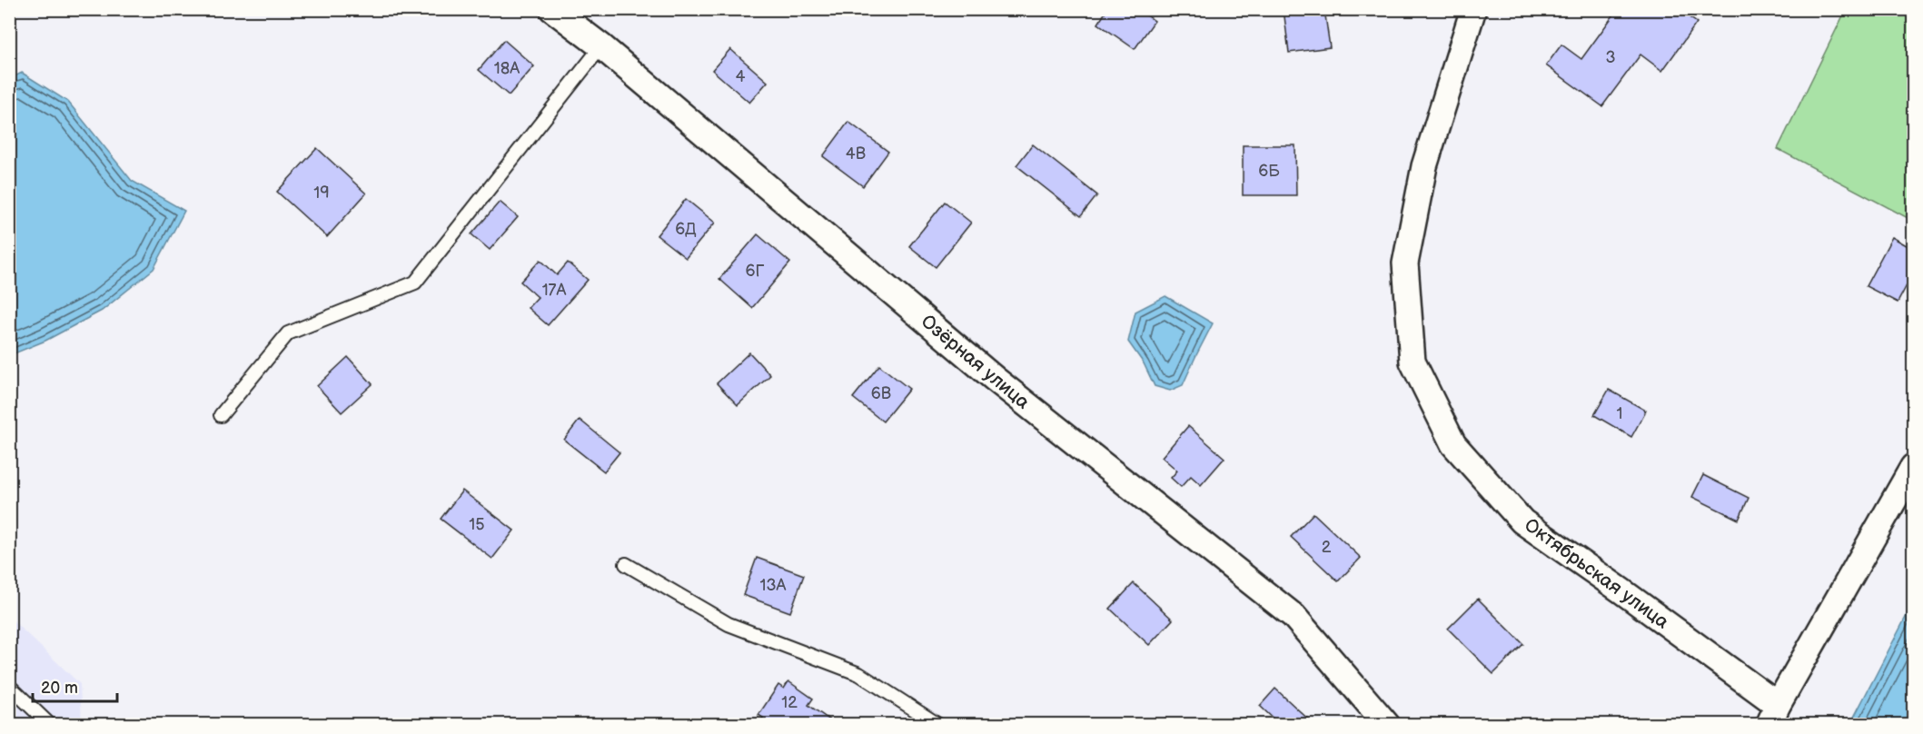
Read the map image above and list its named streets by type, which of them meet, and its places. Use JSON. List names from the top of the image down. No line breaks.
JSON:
{"streets":{"street":["Озёрная улица","Октябрьская улица"]},"house_numbers":["3","18А","4","4В","6Б","19","6Д","6Г","17А","6В","1","15","2","13А","12"],"scale_bar":"20 m"}
